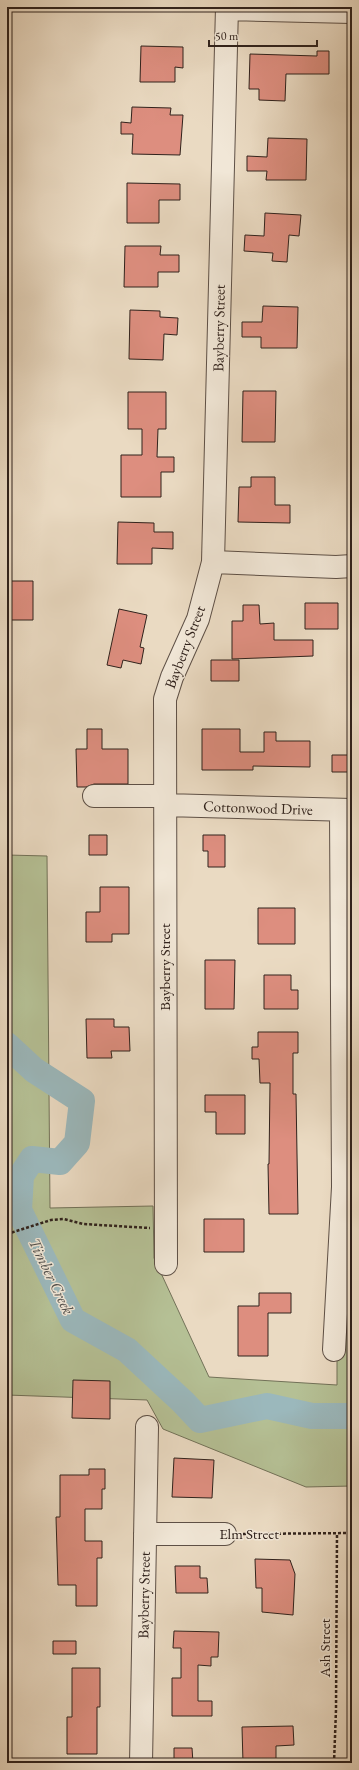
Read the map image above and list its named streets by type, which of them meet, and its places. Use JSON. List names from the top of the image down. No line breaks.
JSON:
{"streets":{"street":["Bayberry Street","Cottonwood Drive","Elm Street"],"path":["Ash Street"]},"crossings":[["Bayberry Street","Cottonwood Drive"],["Bayberry Street","Elm Street"],["Elm Street","Ash Street"]],"water":["Timber Creek"],"scale_bar":"50 m"}
